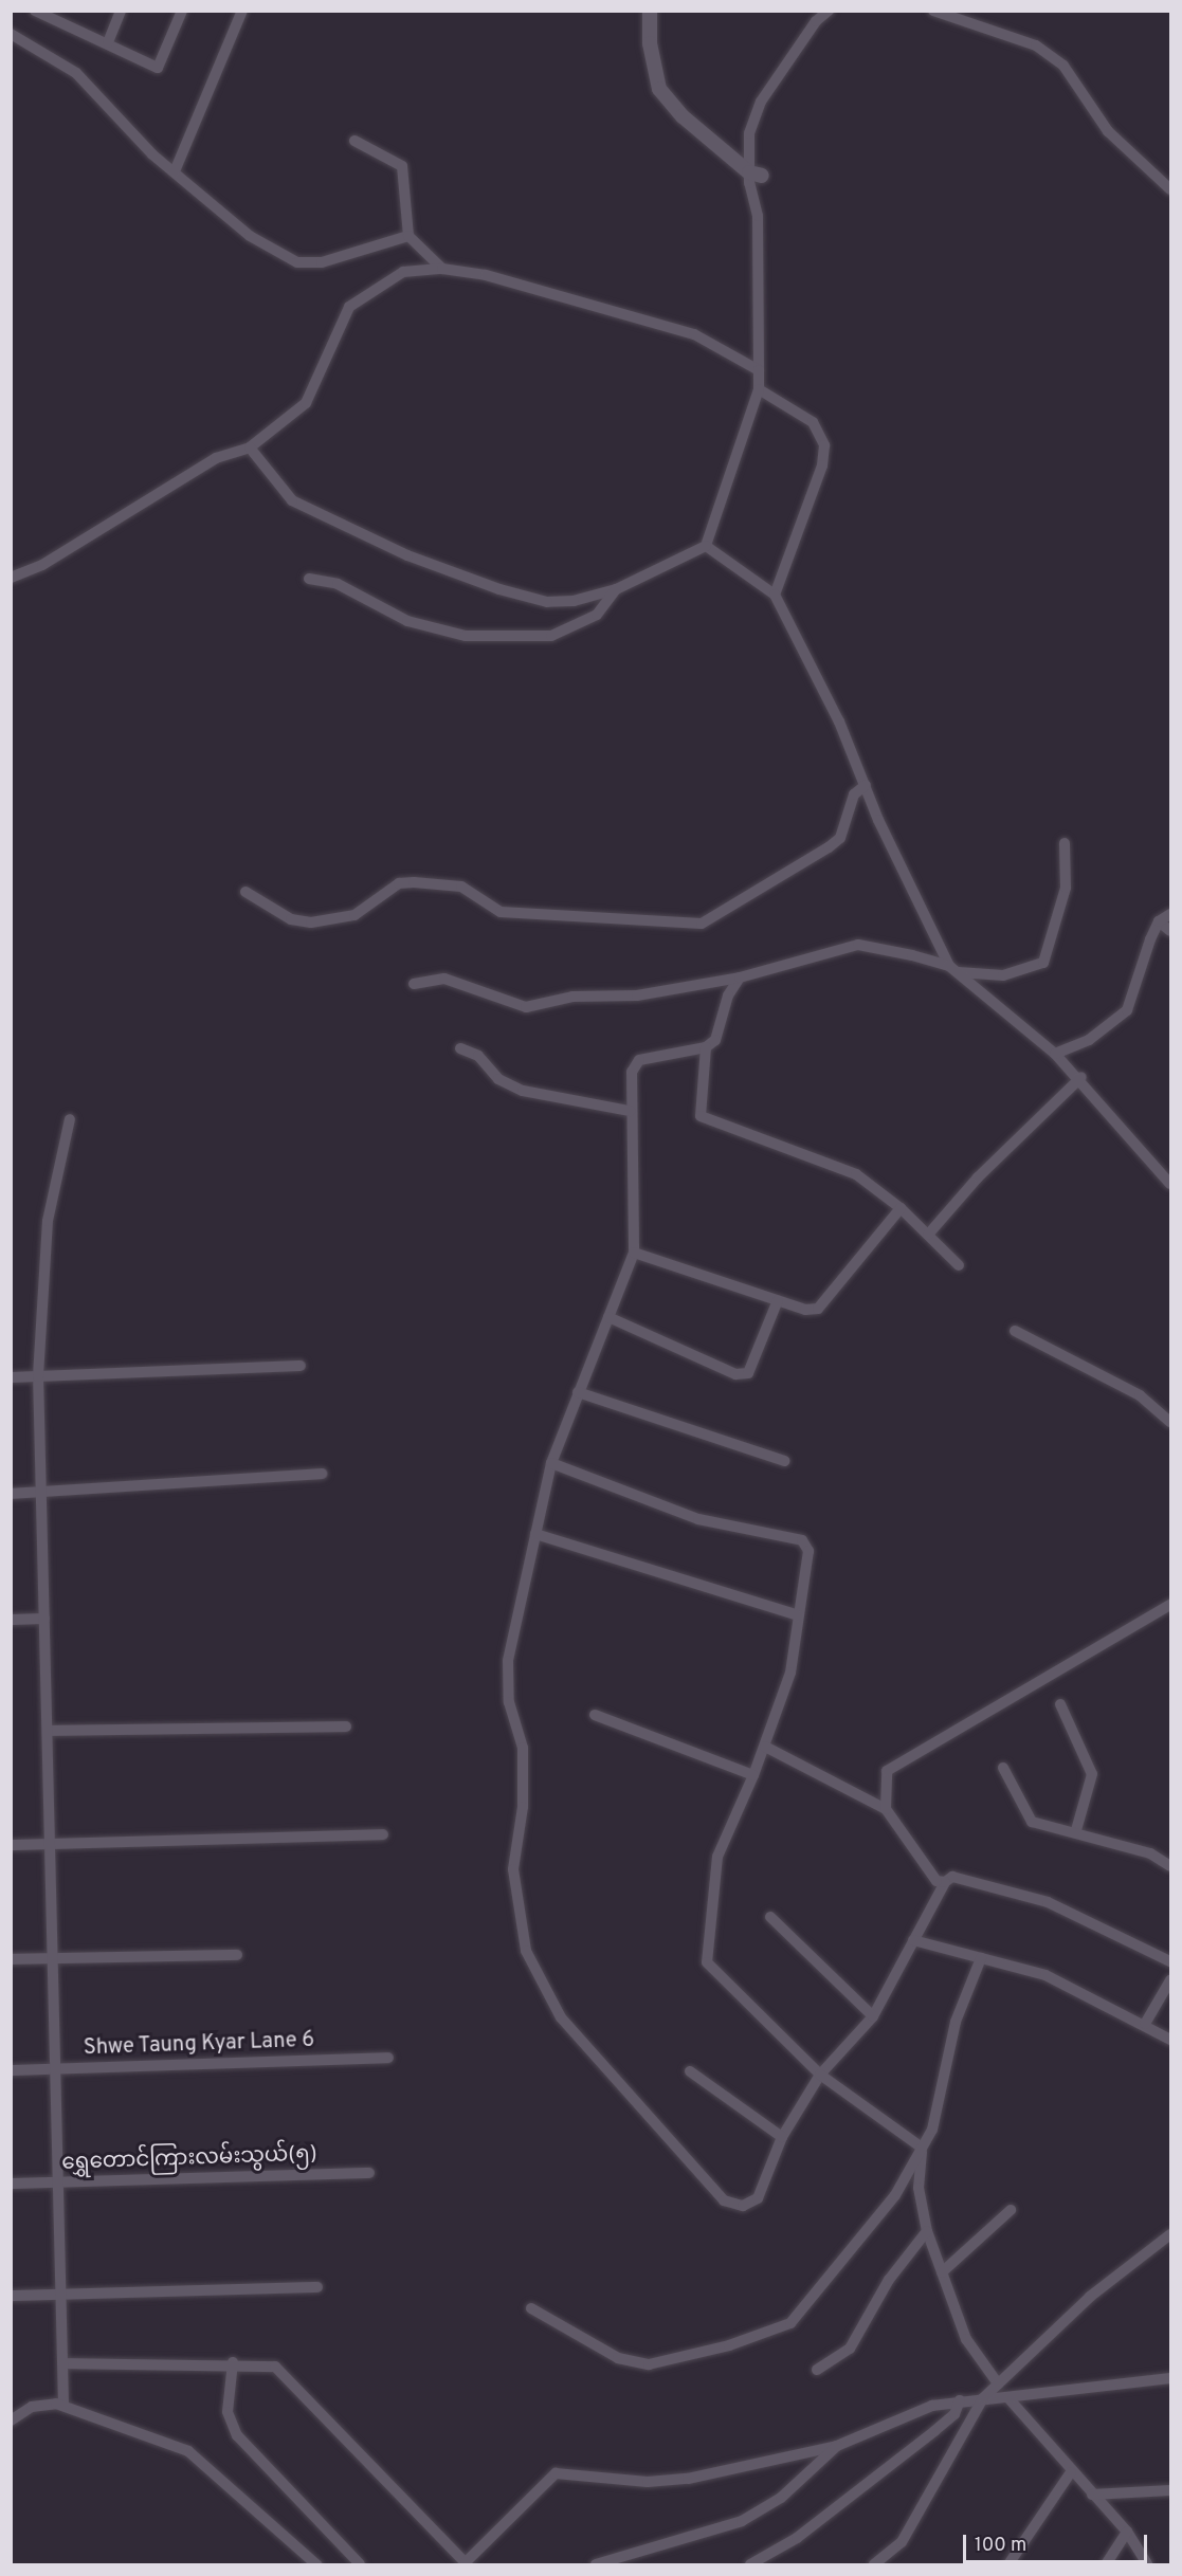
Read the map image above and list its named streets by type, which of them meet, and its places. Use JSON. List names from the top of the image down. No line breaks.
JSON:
{"streets":{"street":["Shwe Taung Kyar Lane 6","ရွှေတောင်ကြားလမ်းသွယ်(၅)"]},"scale_bar":"100 m"}
